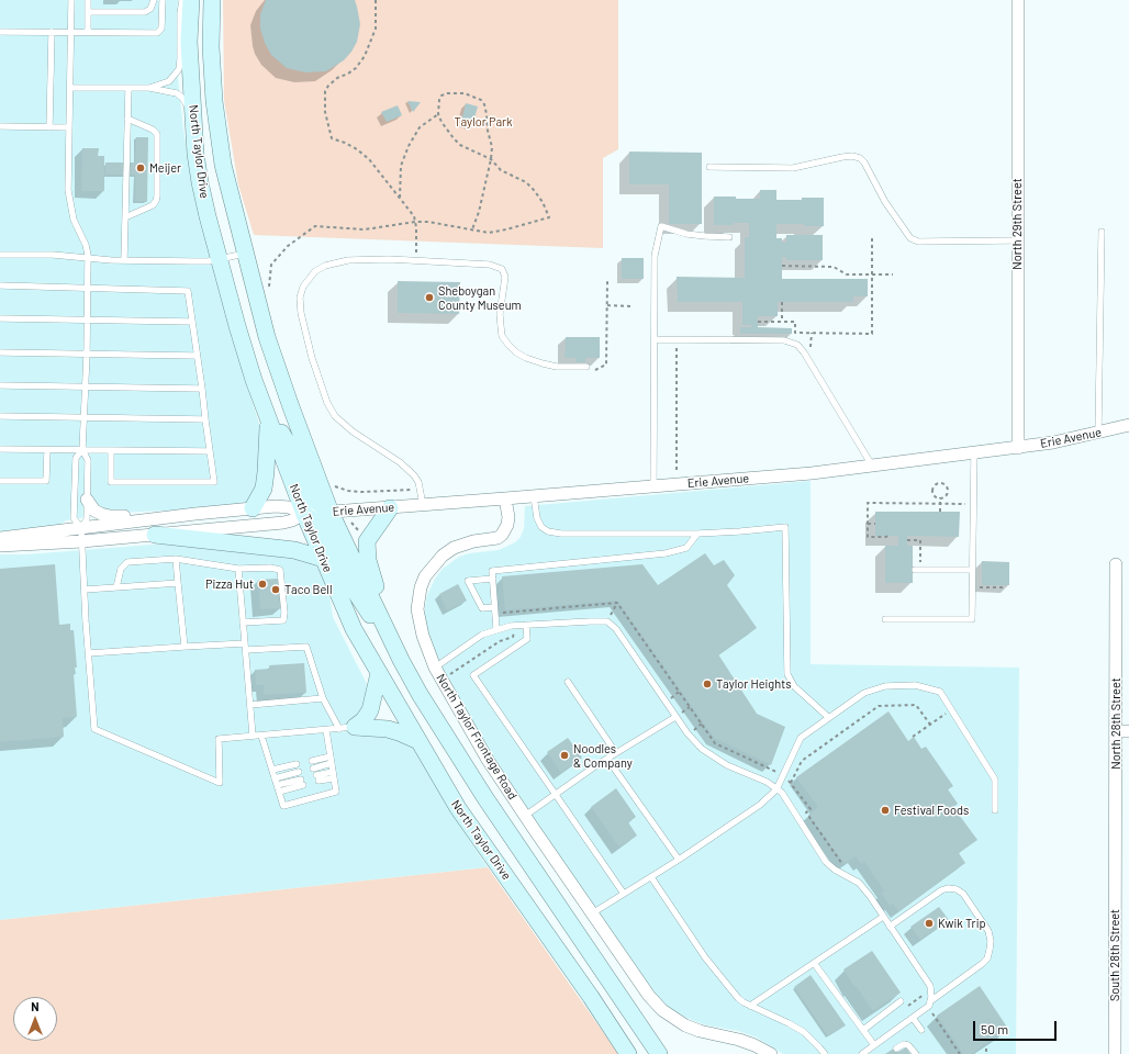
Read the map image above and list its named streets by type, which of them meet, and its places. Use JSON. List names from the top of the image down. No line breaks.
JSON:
{"streets":{"main road":["North Taylor Drive"],"street":["North 29th Street","Erie Avenue","North 28th Street","North Taylor Frontage Road","South 28th Street"]},"crossings":[["North Taylor Drive","Erie Avenue"],["North 29th Street","Erie Avenue"],["Erie Avenue","North Taylor Frontage Road"],["North 28th Street","South 28th Street"]],"parks":["Taylor Park"],"places":["Meijer","Sheboygan County Museum","Pizza Hut","Taco Bell","Taylor Heights","Noodles & Company","Festival Foods","Kwik Trip"],"scale_bar":"50 m","north":"top"}
